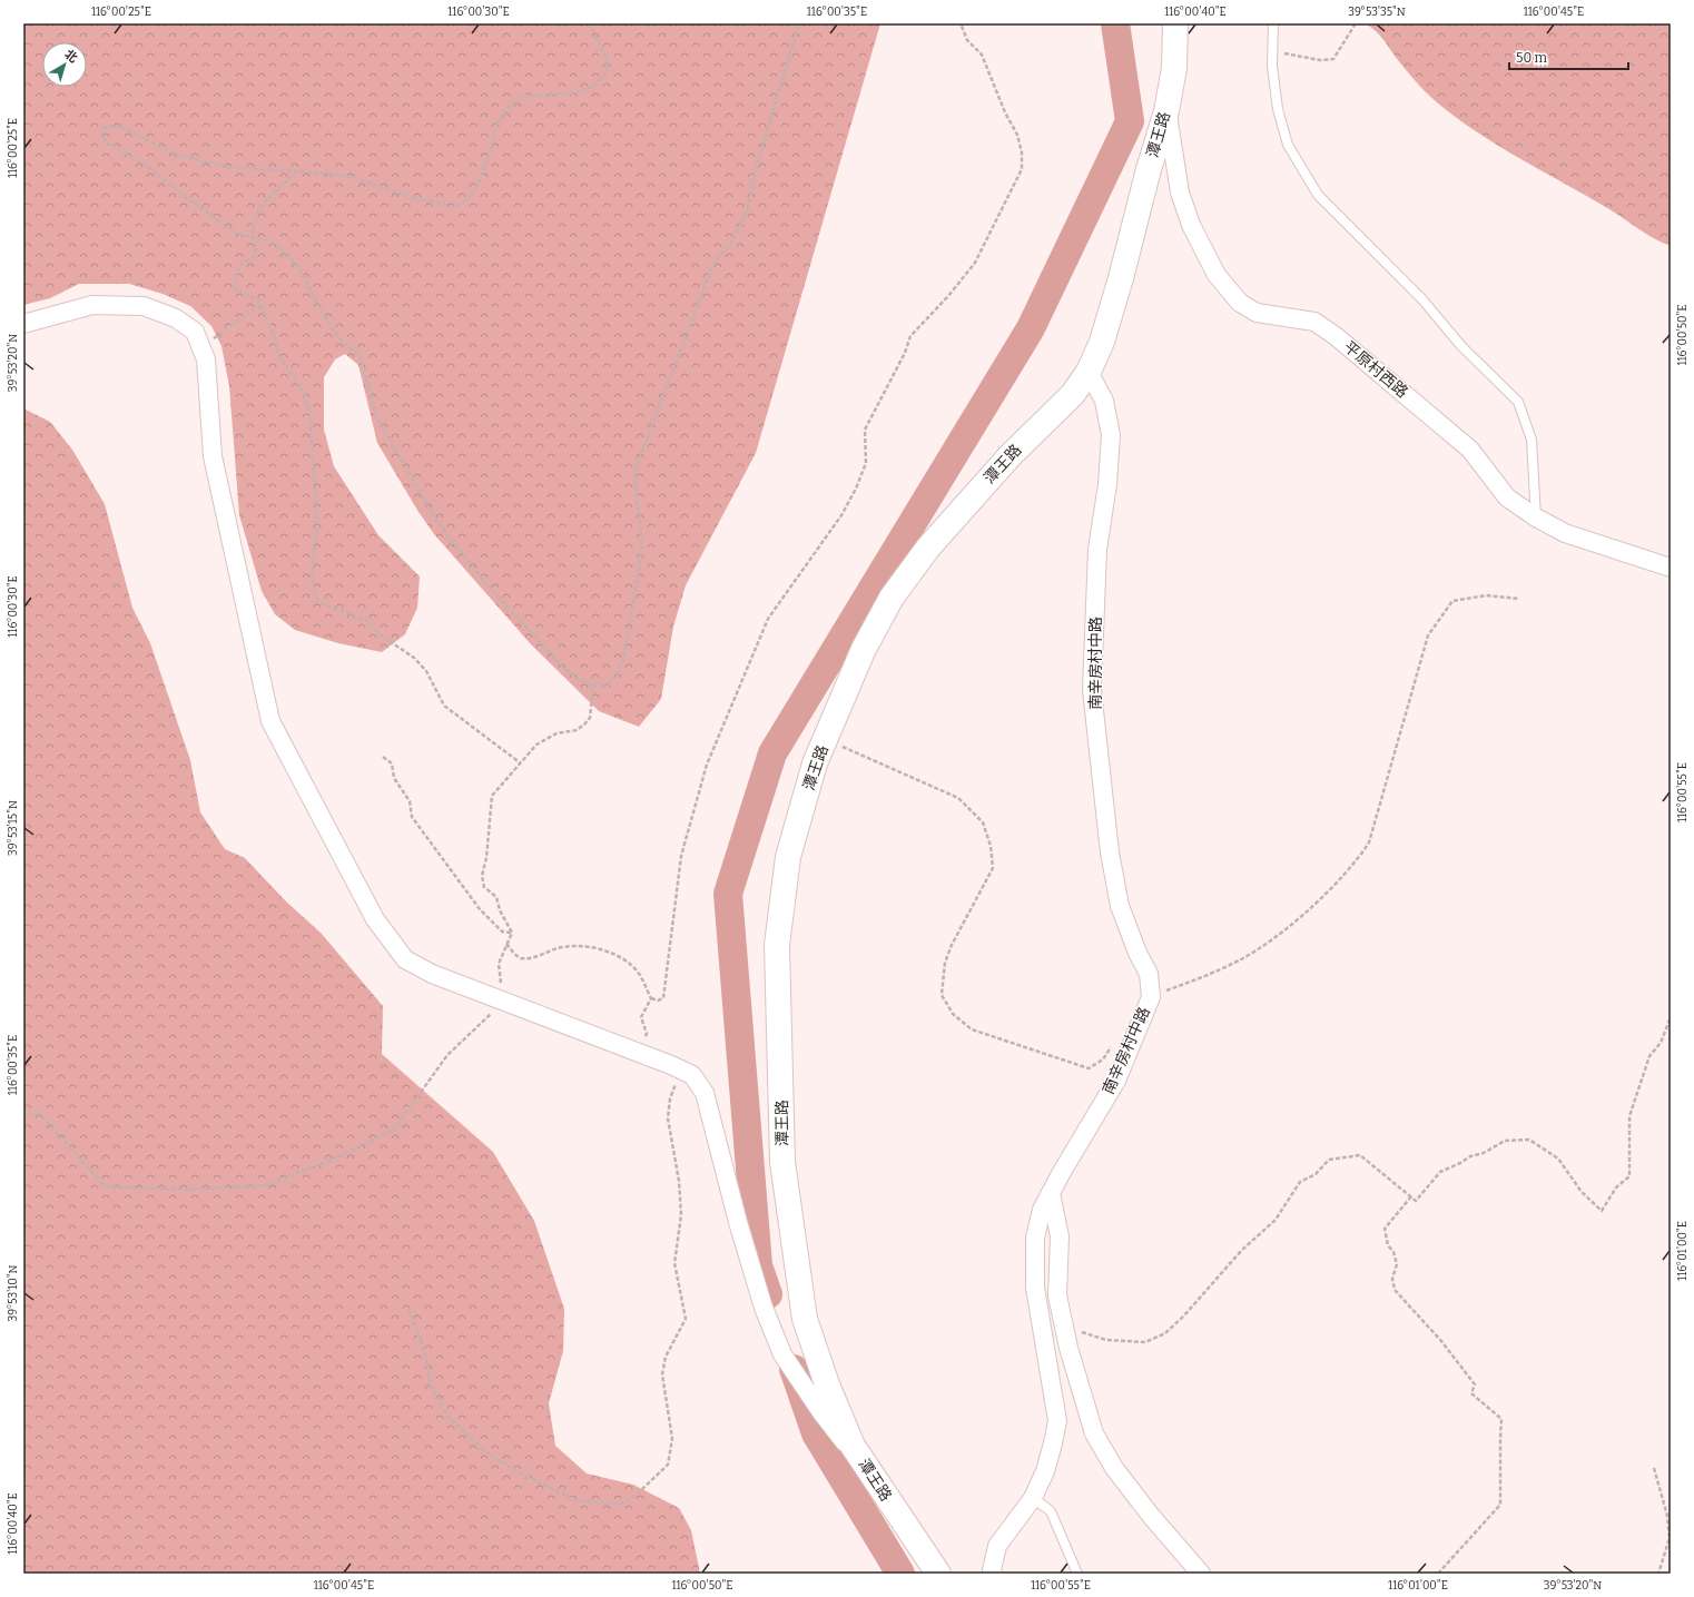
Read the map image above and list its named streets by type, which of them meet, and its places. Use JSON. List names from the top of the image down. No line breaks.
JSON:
{"streets":{"highway":["潭王路"],"street":["平原村西路","南辛房村中路"]},"crossings":[["潭王路","平原村西路"],["潭王路","南辛房村中路"]],"scale_bar":"50 m","north":"top right","coordinates":["116°00'25\"E","116°00'30\"E","116°00'35\"E","116°00'40\"E","39°53'35\"N","116°00'45\"E","116°00'50\"E","39°53'20\"N","116°00'55\"E","39°53'15\"N","116°01'00\"E","39°53'10\"N"]}
